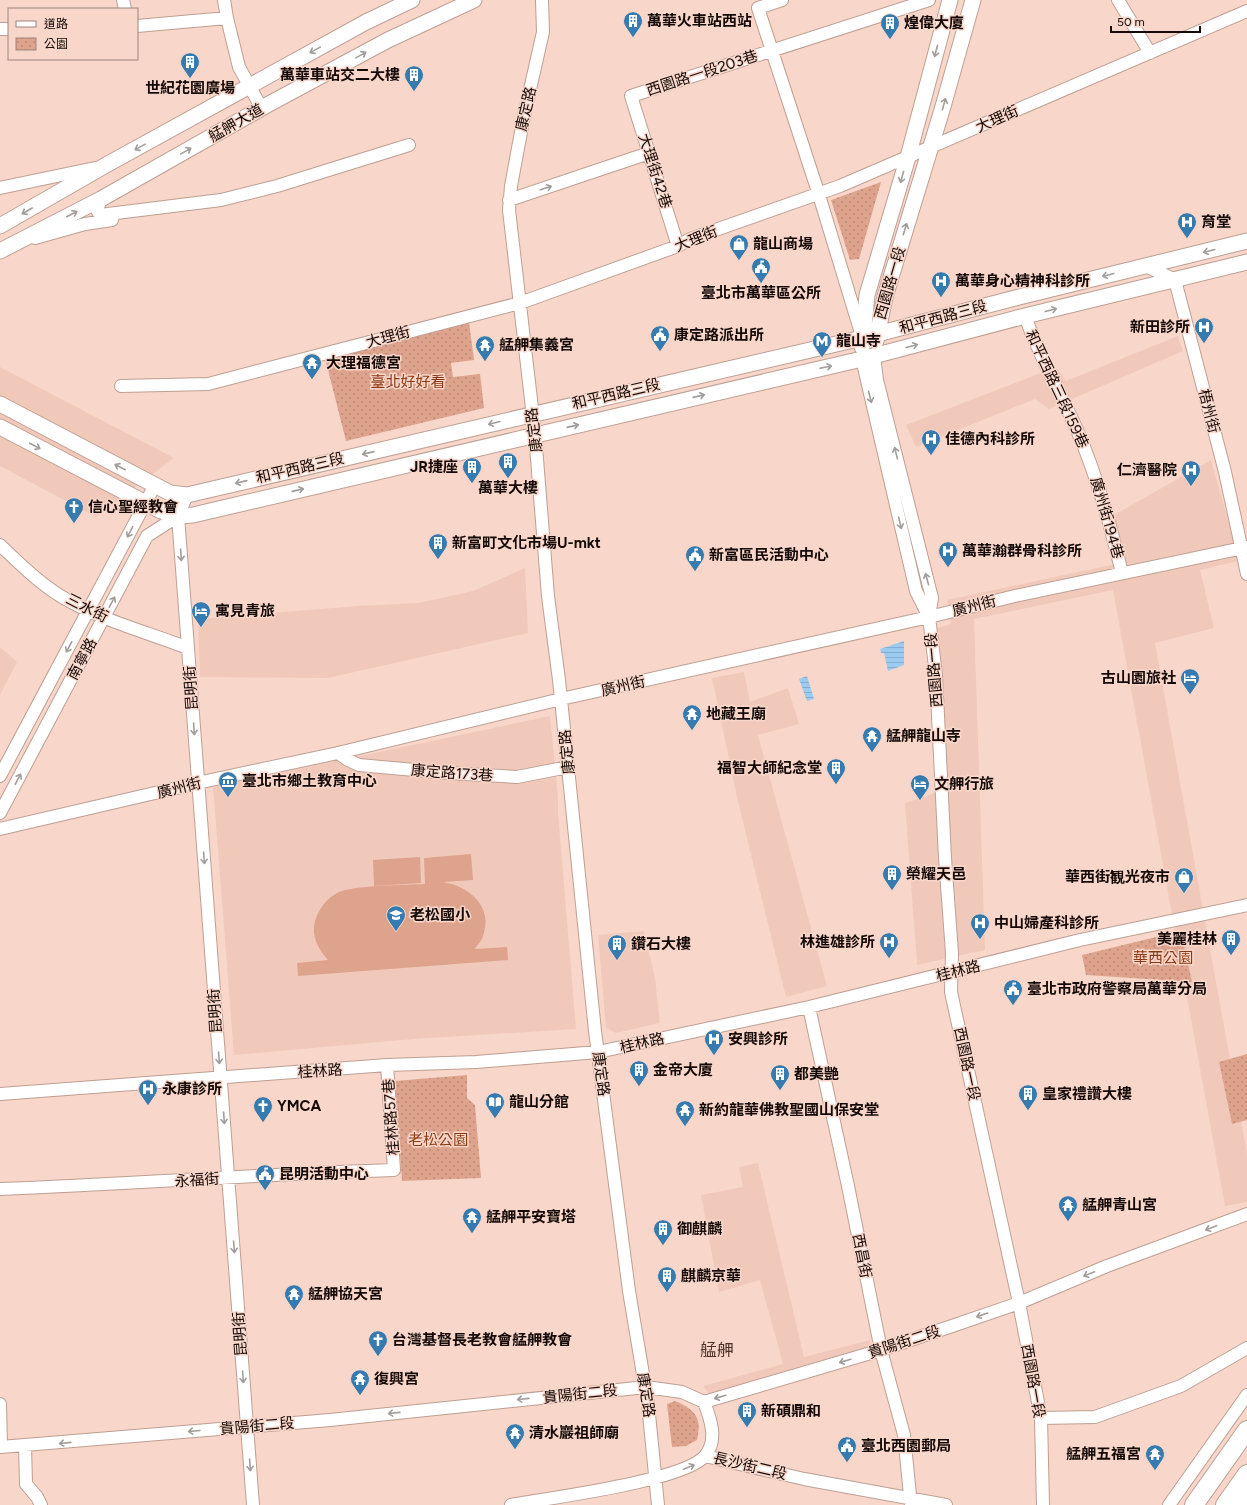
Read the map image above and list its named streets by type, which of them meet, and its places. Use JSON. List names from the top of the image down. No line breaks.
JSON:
{"streets":{"main road":["艋舺大道","西園路一段","和平西路三段"],"street":["西園路一段203巷","康定路","大理街","大理街42巷","和平西路三段159巷","梧州街","廣州街194巷","廣州街","三水街","南寧路","昆明街","康定路173巷","桂林路","桂林路57巷","永福街","西昌街","貴陽街二段","長沙街二段"]},"crossings":[["西園路一段203巷","大理街42巷"],["西園路一段203巷","西園路一段"],["康定路","大理街"],["康定路","和平西路三段"],["康定路","廣州街"],["康定路","康定路173巷"],["康定路","桂林路"],["康定路","貴陽街二段"],["康定路","長沙街二段"],["大理街","大理街42巷"],["大理街","西園路一段"],["西園路一段","和平西路三段"],["西園路一段","廣州街"],["西園路一段","桂林路"],["西園路一段","貴陽街二段"],["和平西路三段","和平西路三段159巷"],["和平西路三段","梧州街"],["和平西路三段","南寧路"],["和平西路三段","昆明街"],["和平西路三段159巷","廣州街194巷"],["梧州街","廣州街"],["廣州街194巷","廣州街"],["廣州街","昆明街"],["廣州街","康定路173巷"],["三水街","南寧路"],["三水街","昆明街"],["南寧路","昆明街"],["昆明街","桂林路"],["昆明街","永福街"],["昆明街","貴陽街二段"],["桂林路","桂林路57巷"],["桂林路","西昌街"],["桂林路57巷","永福街"],["西昌街","貴陽街二段"],["西昌街","長沙街二段"]],"one_way":["昆明街","貴陽街二段"],"districts":["艋舺"],"parks":["臺北好好看","華西公園","老松公園"],"places":{"building":["萬華火車站西站","煌偉大廈","世紀花園廣場","萬華車站交二大樓","萬華大樓","JR捷座","新富町文化市場U-mkt","福智大師紀念堂","榮耀天邑","美麗桂林","鑽石大樓","金帝大廈","都美艷","皇家禮讚大樓","御麒麟","麒麟京華","新碩鼎和"],"hospital":["育堂","萬華身心精神科診所","新田診所","佳德內科診所","仁濟醫院","萬華瀚群骨科診所","中山婦產科診所","林進雄診所","安興診所","永康診所"],"shop":["龍山商場","華西街観光夜市"],"public building":["臺北市萬華區公所","康定路派出所","新富區民活動中心","臺北市政府警察局萬華分局","昆明活動中心","臺北西園郵局"],"metro station":["龍山寺"],"temple":["艋舺集義宮","大理福德宮","地藏王廟","艋舺龍山寺","新約龍華佛教聖國山保安堂","艋舺青山宮","艋舺平安寶塔","艋舺協天宮","復興宮","清水巖祖師廟","艋舺五福宮"],"church":["信心聖經教會","YMCA","台灣基督長老教會艋舺教會"],"hotel":["寓見青旅","古山園旅社","文舺行旅"],"museum":["臺北市鄉土教育中心"],"school or university":["老松國小"],"library":["龍山分館"]},"legend":["道路","公園"],"scale_bar":"50 m"}
